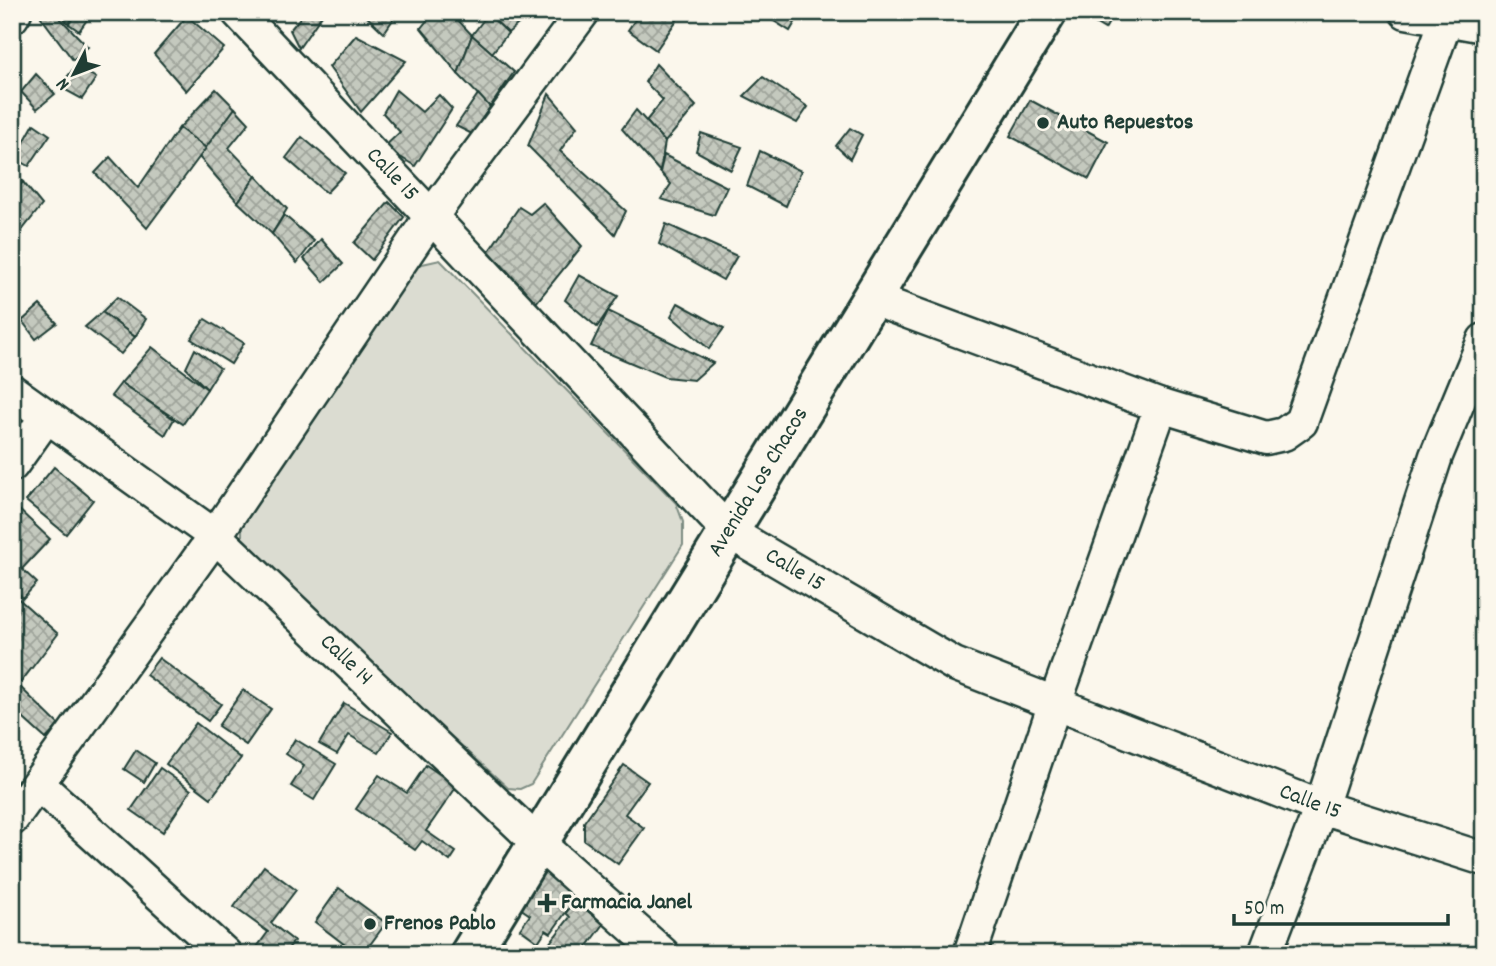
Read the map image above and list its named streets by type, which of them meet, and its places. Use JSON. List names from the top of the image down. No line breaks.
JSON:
{"streets":{"street":["Calle 15","Avenida Los Chacos","Calle 14"]},"crossings":[["Calle 15","Avenida Los Chacos"],["Avenida Los Chacos","Calle 14"]],"places":{"other":["Auto Repuestos","Frenos Pablo"],"health":["Farmacia Janel"]},"scale_bar":"50 m","north":"bottom left"}
